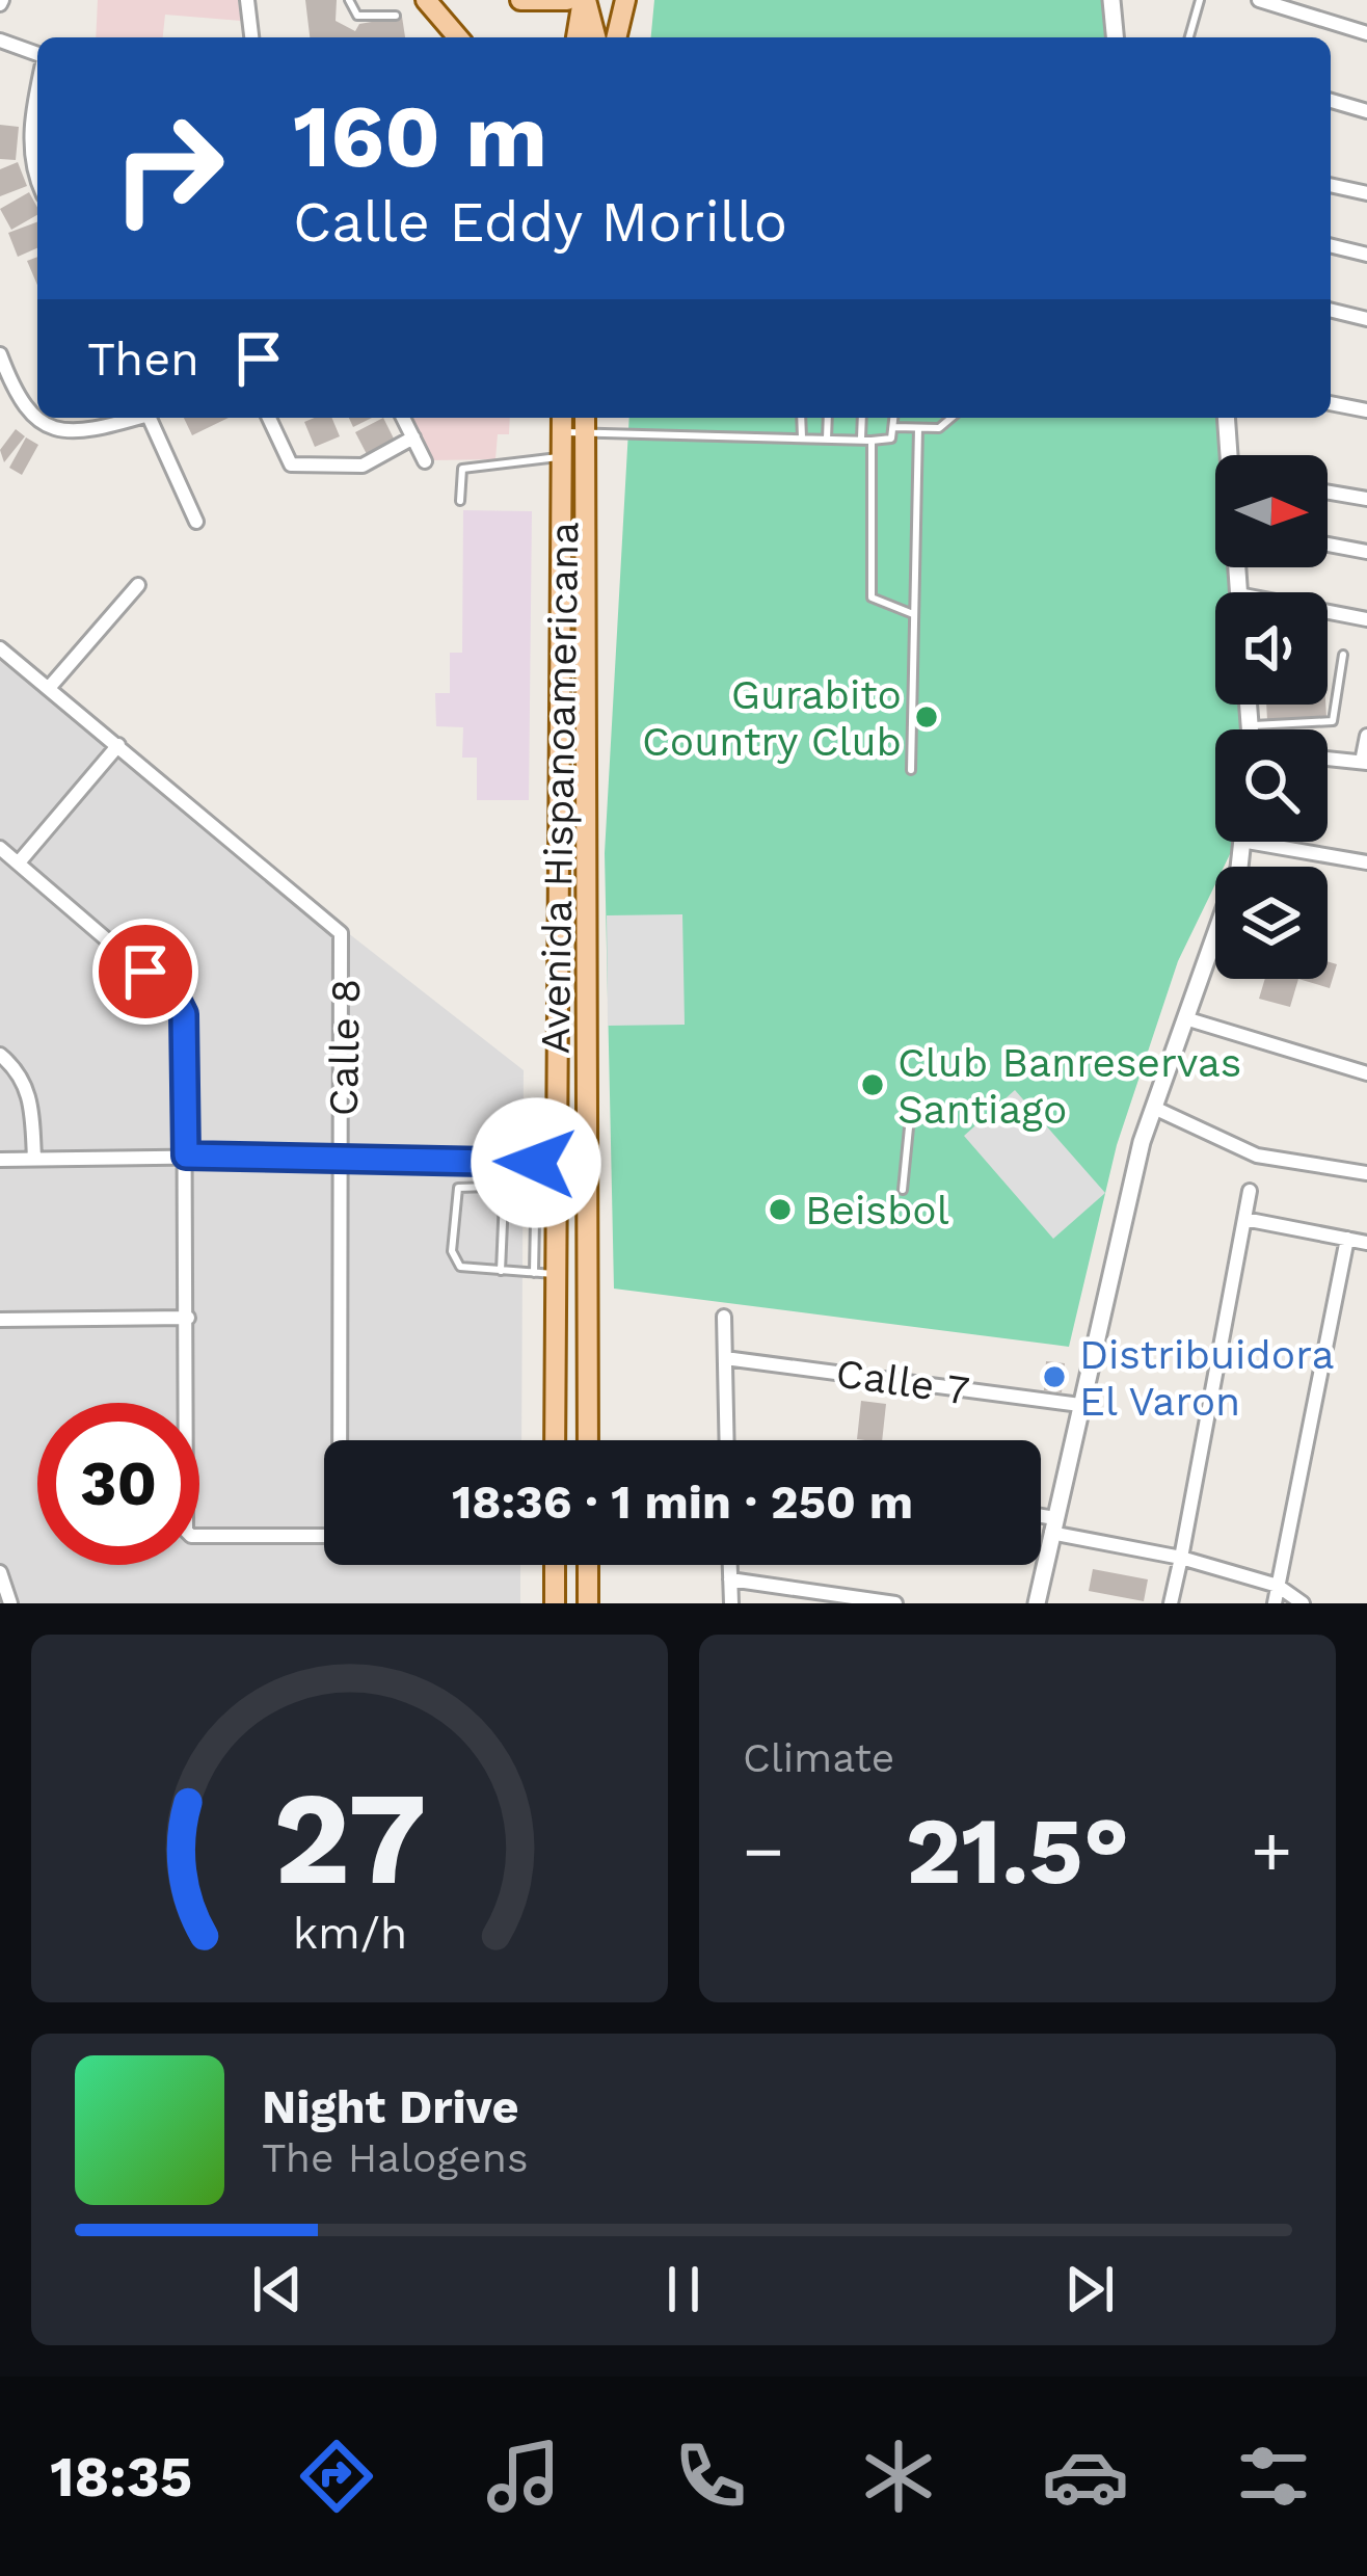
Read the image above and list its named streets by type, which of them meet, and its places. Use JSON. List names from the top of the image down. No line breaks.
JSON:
{"streets":{"main road":["Avenida Hispanoamericana"],"street":["Calle 8","Calle 7"]},"places":["Gurabito Country Club","Club Banreservas Santiago","Beisbol","Distribuidora El Varon"],"north":"right","page":{"turn":["160 m","Calle Eddy Morillo"],"then":"Then","limit":"30","trip":"18:36 · 1 min · 250 m","tile":"Climate","heat":["−","21.5°","+"],"song":["Night Drive","The Halogens"],"tabs":"18:35","gauge":["27","km/h"]}}
